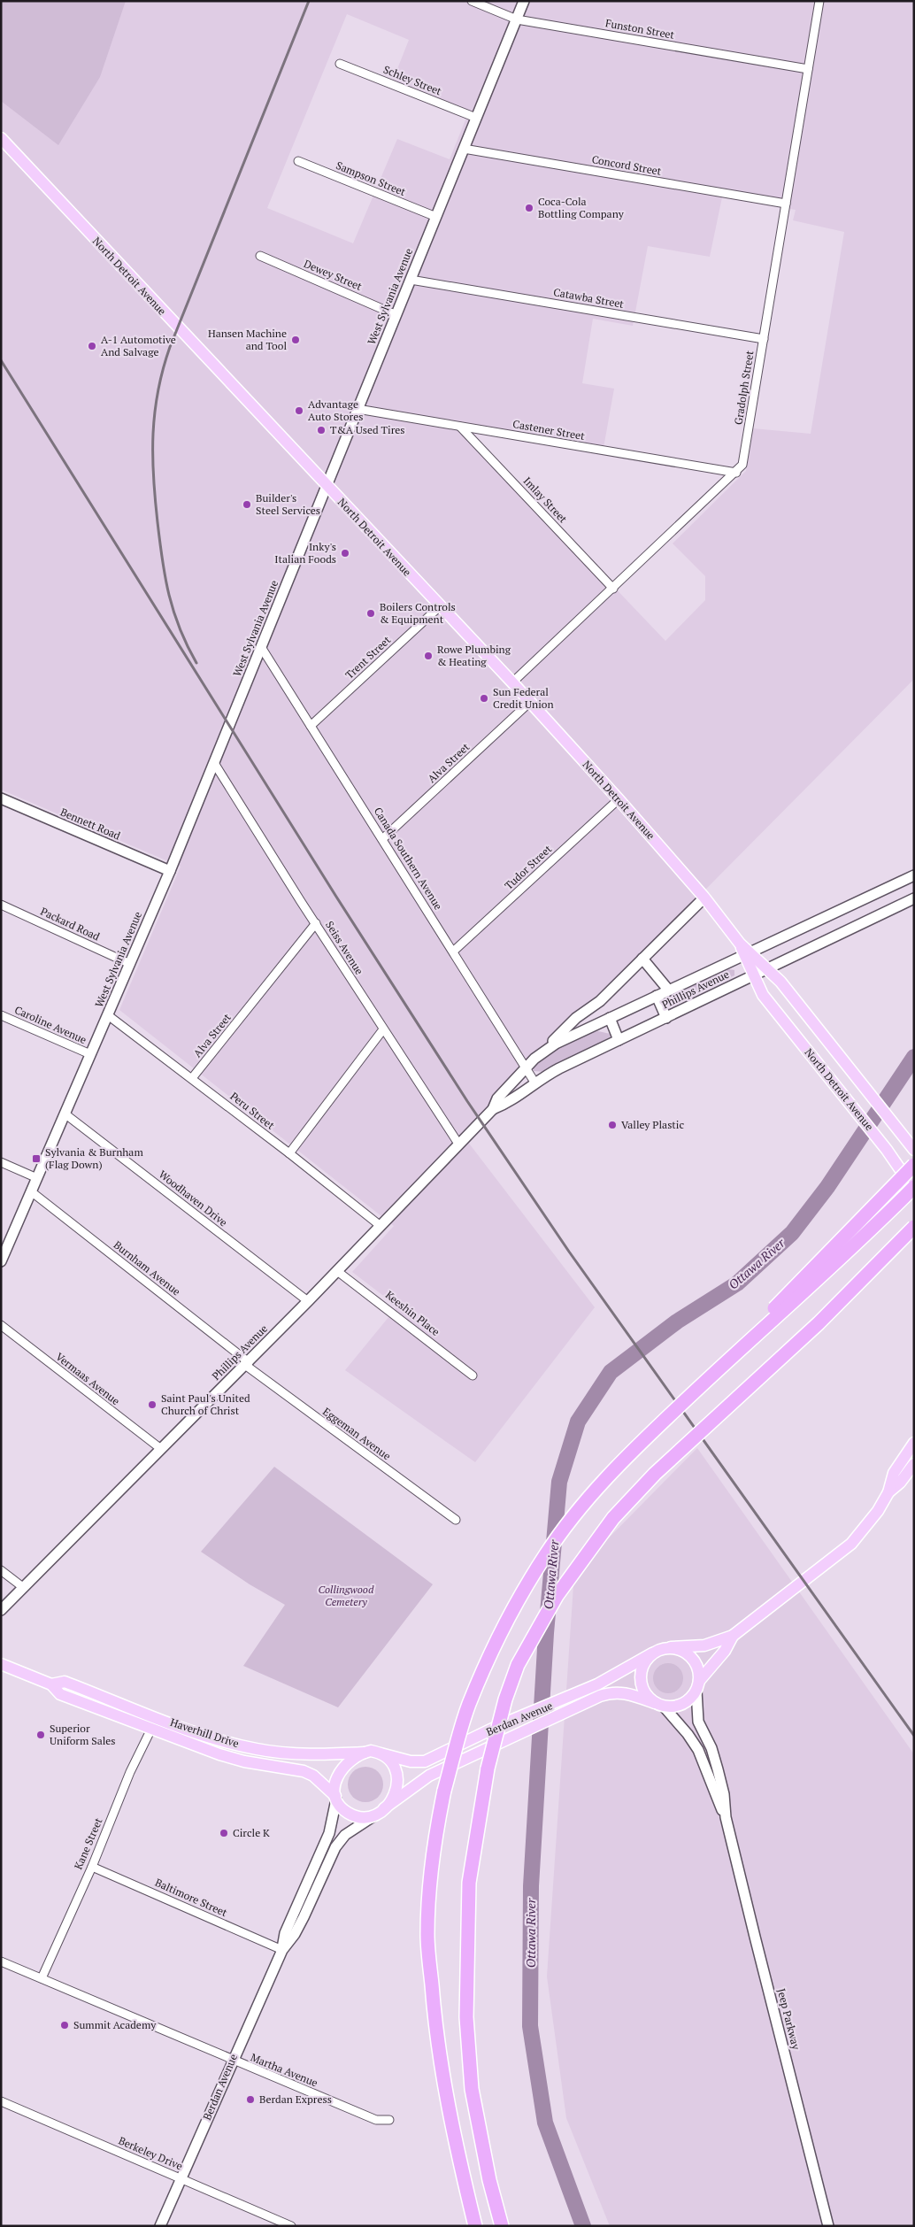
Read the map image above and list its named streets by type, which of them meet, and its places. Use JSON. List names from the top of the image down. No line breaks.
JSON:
{"streets":{"main road":["North Detroit Avenue","Berdan Avenue","Haverhill Drive"],"street":["Funston Street","Schley Street","Concord Street","Sampson Street","Dewey Street","West Sylvania Avenue","Catawba Street","Gradolph Street","Castener Street","Imlay Street","Trent Street","Alva Street","Bennett Road","Canada Southern Avenue","Tudor Street","Packard Road","Seiss Avenue","Phillips Avenue","Caroline Avenue","Peru Street","Woodhaven Drive","Burnham Avenue","Keeshin Place","Vermaas Avenue","Eggeman Avenue","Kane Street","Baltimore Street","Jeep Parkway","Martha Avenue","Berkeley Drive"]},"crossings":[["Funston Street","West Sylvania Avenue"],["Funston Street","Gradolph Street"],["Schley Street","West Sylvania Avenue"],["Concord Street","West Sylvania Avenue"],["Concord Street","Gradolph Street"],["Sampson Street","West Sylvania Avenue"],["Dewey Street","West Sylvania Avenue"],["North Detroit Avenue","West Sylvania Avenue"],["North Detroit Avenue","Gradolph Street"],["North Detroit Avenue","Trent Street"],["North Detroit Avenue","Alva Street"],["North Detroit Avenue","Tudor Street"],["North Detroit Avenue","Phillips Avenue"],["West Sylvania Avenue","Catawba Street"],["West Sylvania Avenue","Castener Street"],["West Sylvania Avenue","Bennett Road"],["West Sylvania Avenue","Canada Southern Avenue"],["West Sylvania Avenue","Packard Road"],["West Sylvania Avenue","Seiss Avenue"],["West Sylvania Avenue","Caroline Avenue"],["West Sylvania Avenue","Peru Street"],["West Sylvania Avenue","Woodhaven Drive"],["West Sylvania Avenue","Burnham Avenue"],["Catawba Street","Gradolph Street"],["Gradolph Street","Castener Street"],["Gradolph Street","Imlay Street"],["Castener Street","Imlay Street"],["Trent Street","Canada Southern Avenue"],["Alva Street","Canada Southern Avenue"],["Alva Street","Seiss Avenue"],["Alva Street","Peru Street"],["Canada Southern Avenue","Tudor Street"],["Canada Southern Avenue","Phillips Avenue"],["Seiss Avenue","Phillips Avenue"],["Phillips Avenue","Peru Street"],["Phillips Avenue","Woodhaven Drive"],["Phillips Avenue","Burnham Avenue"],["Phillips Avenue","Keeshin Place"],["Phillips Avenue","Vermaas Avenue"],["Phillips Avenue","Eggeman Avenue"],["Burnham Avenue","Eggeman Avenue"],["Berdan Avenue","Haverhill Drive"],["Berdan Avenue","Baltimore Street"],["Berdan Avenue","Jeep Parkway"],["Berdan Avenue","Martha Avenue"],["Berdan Avenue","Berkeley Drive"],["Haverhill Drive","Kane Street"],["Kane Street","Baltimore Street"],["Kane Street","Martha Avenue"]],"water":["Ottawa River"],"parks":["Collingwood Cemetery"],"places":{"other":["Coca-Cola Bottling Company","Hansen Machine and Tool","A-1 Automotive And Salvage","Advantage Auto Stores","T&A Used Tires","Builder's Steel Services","Inky's Italian Foods","Boilers Controls & Equipment","Rowe Plumbing & Heating","Sun Federal Credit Union","Valley Plastic","Saint Paul's United Church of Christ","Superior Uniform Sales","Circle K","Summit Academy","Berdan Express"],"transit":["Sylvania & Burnham (Flag Down)"]}}
